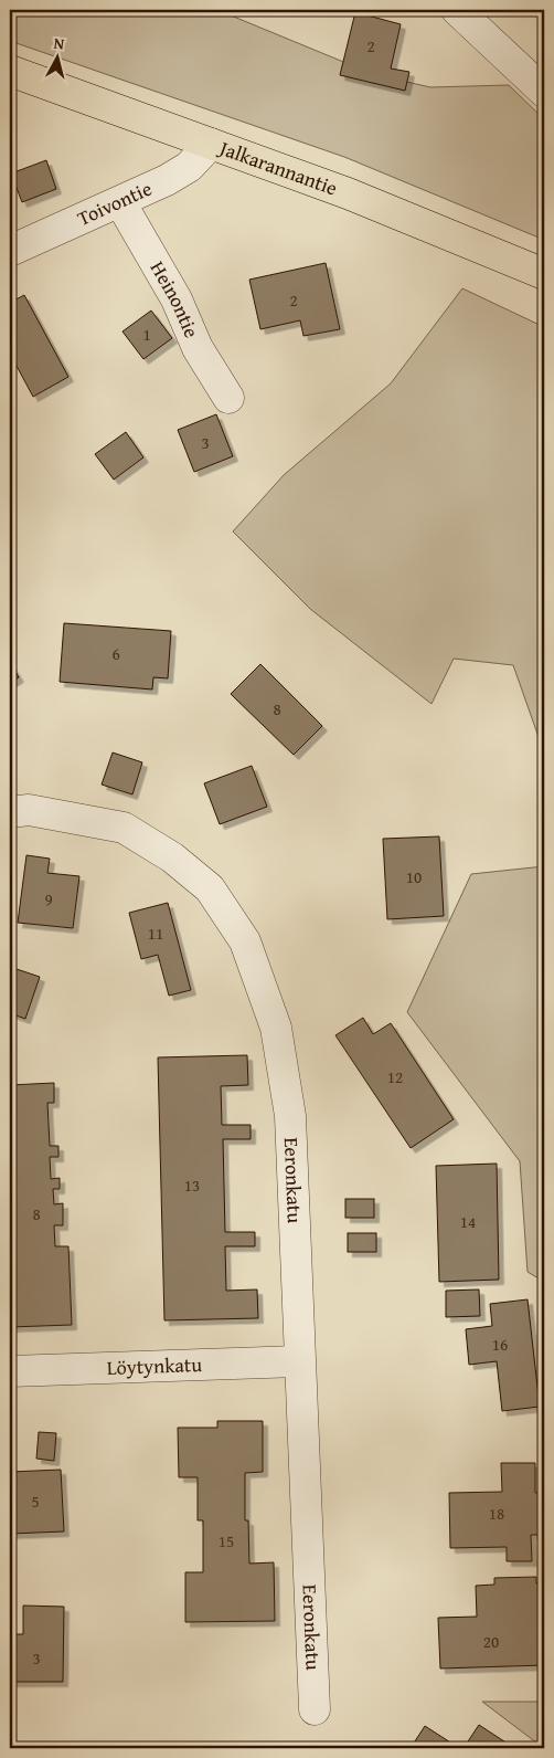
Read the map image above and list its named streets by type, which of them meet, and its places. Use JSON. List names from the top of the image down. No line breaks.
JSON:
{"streets":{"main road":["Jalkarannantie"],"street":["Toivontie","Heinontie","Eeronkatu","Löytynkatu"]},"crossings":[["Jalkarannantie","Toivontie"],["Toivontie","Heinontie"],["Eeronkatu","Löytynkatu"]],"house_numbers":["2","2","1","3","6","8","10","9","11","12","13","8","14","16","5","18","15","20","3"],"north":"top"}
